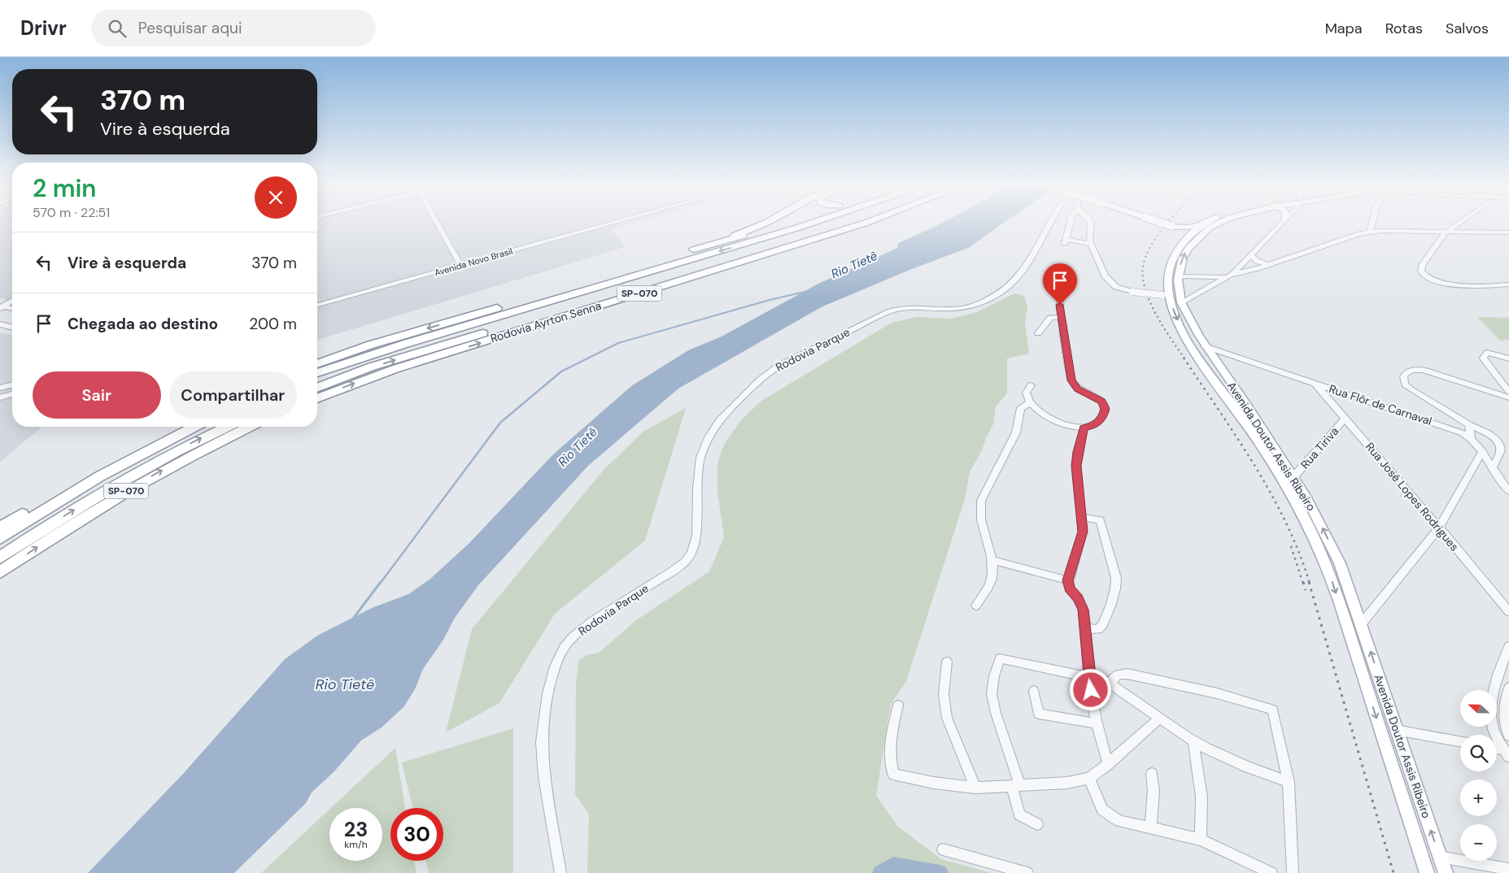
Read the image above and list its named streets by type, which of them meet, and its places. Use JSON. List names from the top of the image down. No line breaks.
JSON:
{"streets":{"highway":["SP-070","Rodovia Ayrton Senna"],"main road":["Avenida Doutor Assis Ribeiro"],"street":["Avenida Novo Brasil","Rodovia Parque","Rua Flôr de Carnaval","Rua Tiriva","Rua José Lopes Rodrigues"]},"crossings":[["Rua Flôr de Carnaval","Avenida Doutor Assis Ribeiro"],["Rua Flôr de Carnaval","Rua José Lopes Rodrigues"],["Avenida Doutor Assis Ribeiro","Rua Tiriva"],["Rua Tiriva","Rua José Lopes Rodrigues"]],"water":["Rio Tietê"],"north":"left","page":{"header":"Drivr","search":"Pesquisar aqui","nav":["Mapa","Rotas","Salvos"],"turn":["370 m","Vire à esquerda"],"heading":["2 min","570 m · 22:51"],"list":[{"name":"Vire à esquerda","value":"370 m"},{"name":"Chegada ao destino","value":"200 m"}],"buttons":["Sair","Compartilhar"],"map_buttons":["+","−"],"speed":"23 km/h","limit":"30"}}
